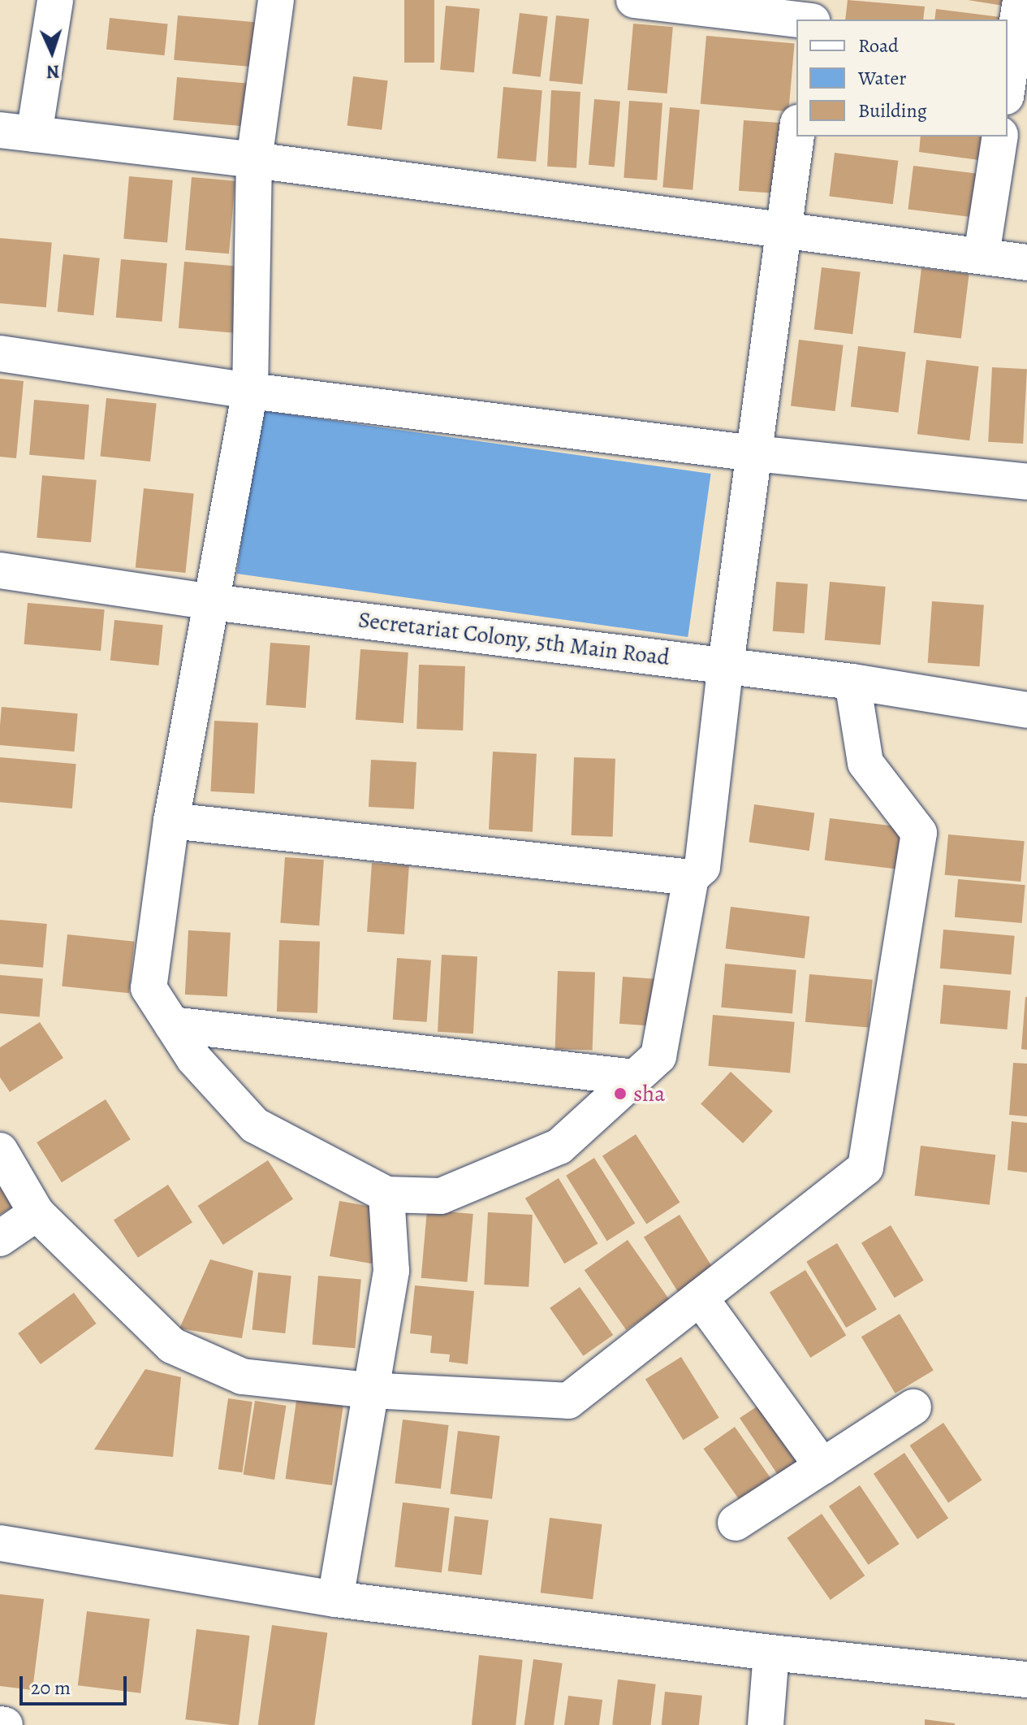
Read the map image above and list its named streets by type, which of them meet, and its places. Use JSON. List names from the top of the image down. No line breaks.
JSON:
{"streets":{"street":["Secretariat Colony, 5th Main Road"]},"places":["sha"],"legend":["Road","Water","Building"],"scale_bar":"20 m","north":"bottom"}
